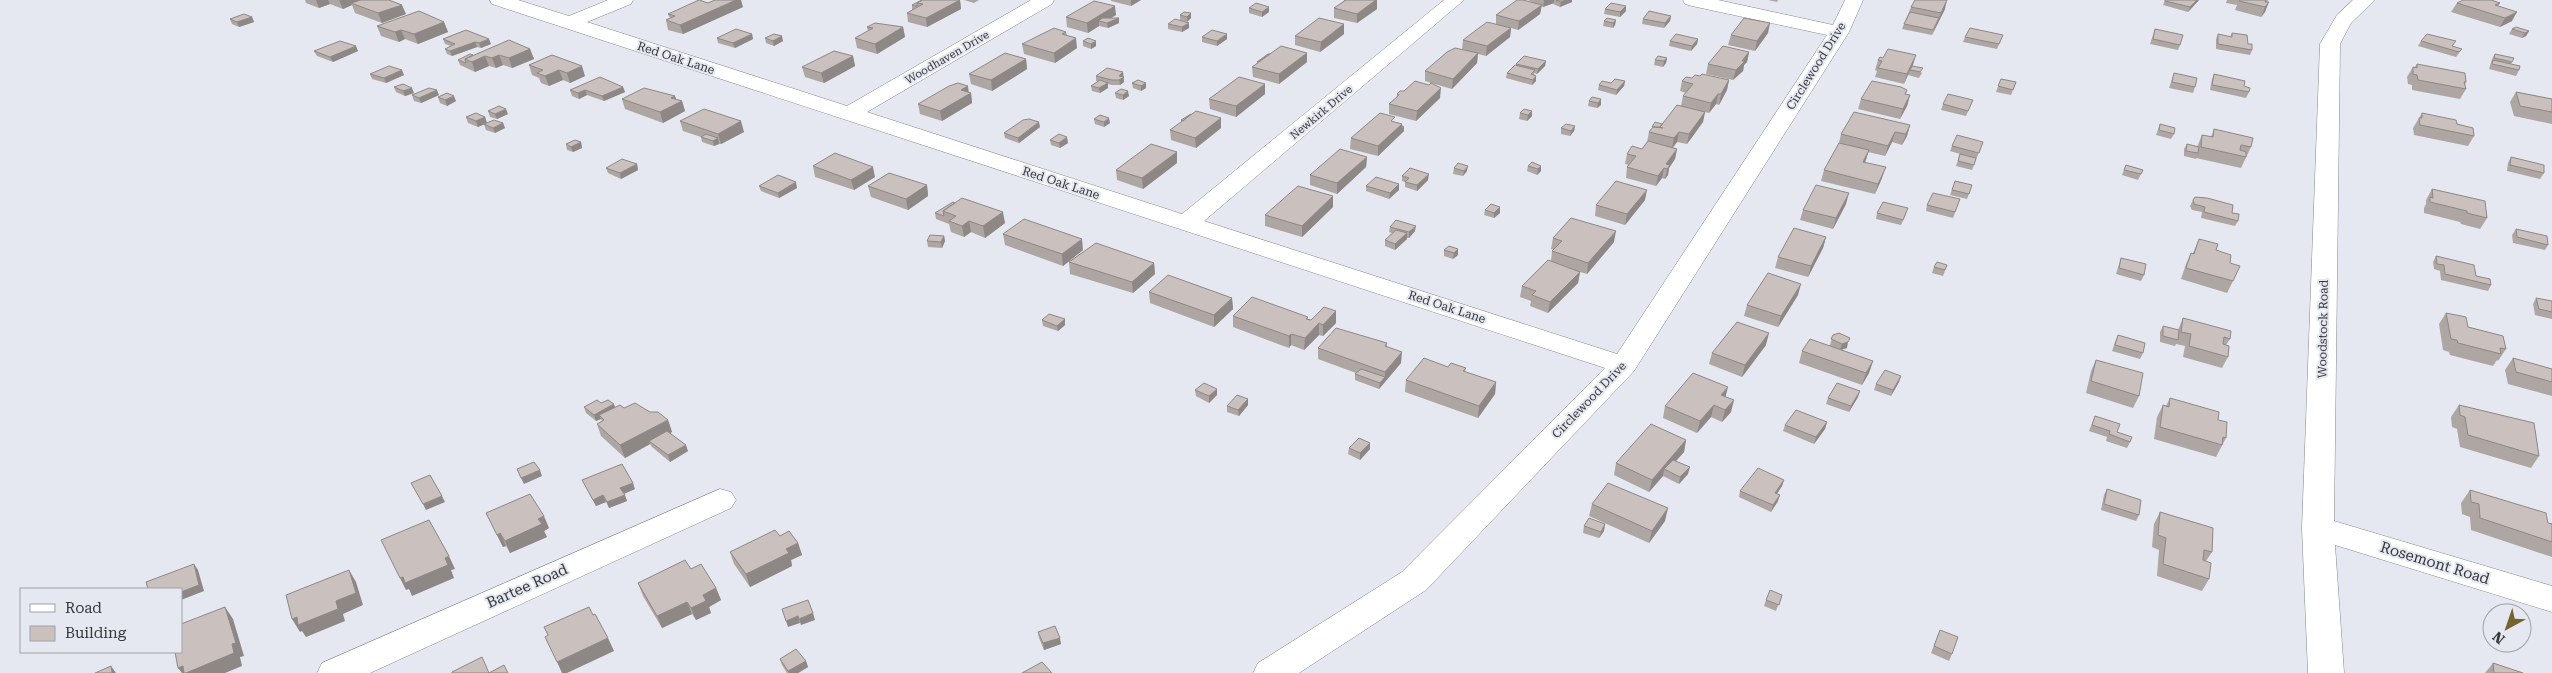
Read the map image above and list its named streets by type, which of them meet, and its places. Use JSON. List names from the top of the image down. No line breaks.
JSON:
{"streets":{"street":["Woodhaven Drive","Red Oak Lane","Circlewood Drive","Newkirk Drive","Woodstock Road","Rosemont Road","Bartee Road"]},"crossings":[["Woodhaven Drive","Red Oak Lane"],["Red Oak Lane","Circlewood Drive"],["Red Oak Lane","Newkirk Drive"],["Woodstock Road","Rosemont Road"]],"legend":["Road","Building"],"north":"bottom left"}
